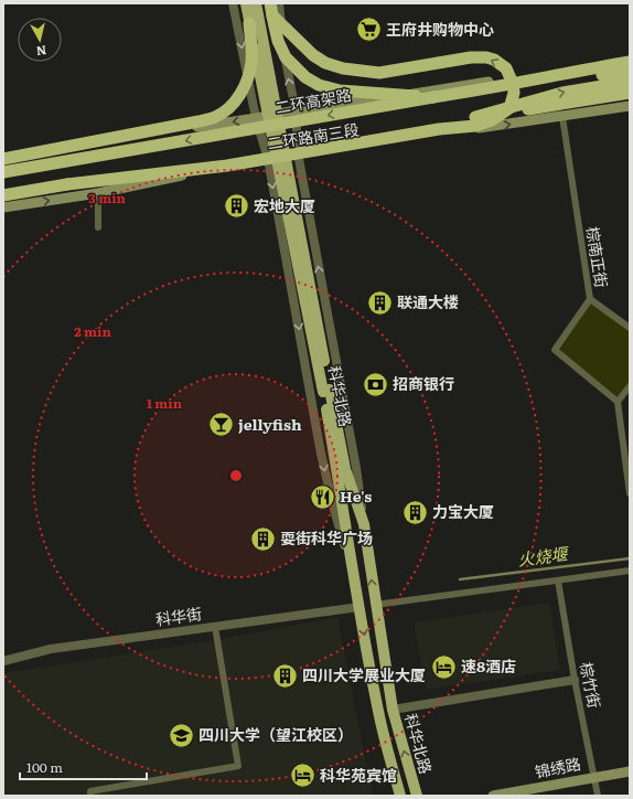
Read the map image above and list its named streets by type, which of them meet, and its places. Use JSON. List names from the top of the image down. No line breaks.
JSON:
{"streets":{"highway":["二环高架路"],"main road":["二环路南三段","科华北路","锦绣路"],"street":["棕南正街","科华街","棕竹街"]},"crossings":[["二环高架路","二环路南三段"],["二环路南三段","棕南正街"],["科华北路","科华街"],["棕竹街","锦绣路"]],"water":["火烧堰"],"places":{"supermarket":["王府井购物中心"],"building":["宏地大厦","联通大楼","力宝大厦","耍街科华广场","四川大学展业大厦"],"bank":["招商银行"],"bar":["jellyfish"],"restaurant":["He's"],"hotel":["速8酒店","科华苑宾馆"],"school or university":["四川大学（望江校区）"]},"scale_bar":"100 m","north":"bottom","rings":["3 min","2 min","1 min"]}
